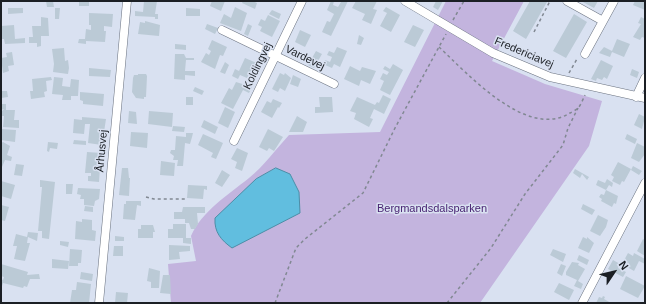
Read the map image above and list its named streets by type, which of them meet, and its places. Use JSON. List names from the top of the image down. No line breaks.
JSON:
{"streets":{"street":["Fredericiavej","Vardevej","Koldingvej","Århusvej"]},"crossings":[["Vardevej","Koldingvej"]],"parks":["Bergmandsdalsparken"],"north":"top right"}
